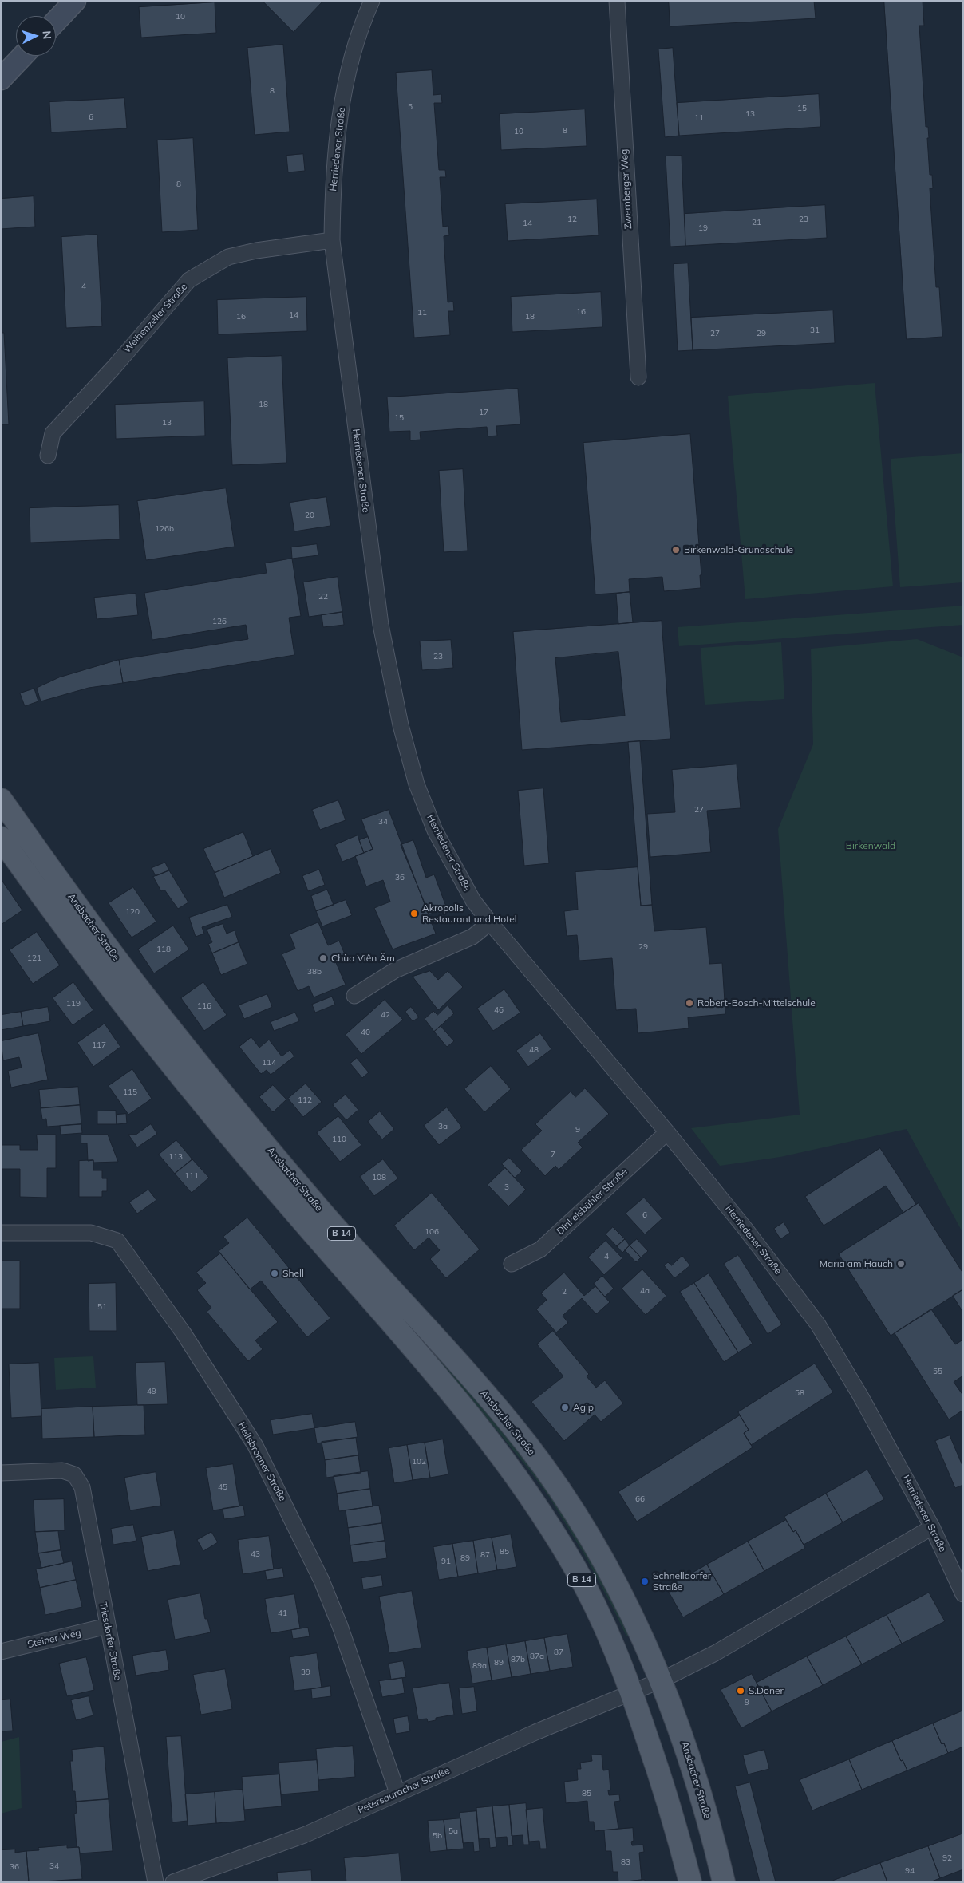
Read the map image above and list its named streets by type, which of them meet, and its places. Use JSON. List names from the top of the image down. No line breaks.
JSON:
{"streets":{"main road":["Ansbacher Straße","B 14"],"street":["Herriedener Straße","Zwernberger Weg","Weihenzeller Straße","Dinkelsbühler Straße","Heilsbronner Straße","Steiner Weg","Triesdorfer Straße","Petersauracher Straße"]},"crossings":[["Herriedener Straße","Weihenzeller Straße"],["Herriedener Straße","Dinkelsbühler Straße"],["B 14","Petersauracher Straße"],["Heilsbronner Straße","Petersauracher Straße"],["Steiner Weg","Triesdorfer Straße"]],"parks":["Birkenwald"],"places":["Birkenwald-Grundschule","Akropolis Restaurant und Hotel","Chùa Viên Âm","Robert-Bosch-Mittelschule","Maria am Hauch","Shell","Agip","Schnelldorfer Straße","S.Döner"],"house_numbers":["10","8","5","15","13","6","11","8","10","8","12","23","21","14","19","4","16","11","14","16","18","31","27","29","18","17","15","13","20","126b","22","126","23","27","34","36","120","29","118","121","38b","119","116","46","42","40","117","48","114","115","112","3a","9","110","7","113","111","108","3","6","106","4","4a","2","51","55","49","58","102","45","66","85","43","87","89","91","41","87","87a","87b","89","89a","39","9","85","5a","5b","92","83","34","36","94"],"north":"right"}
